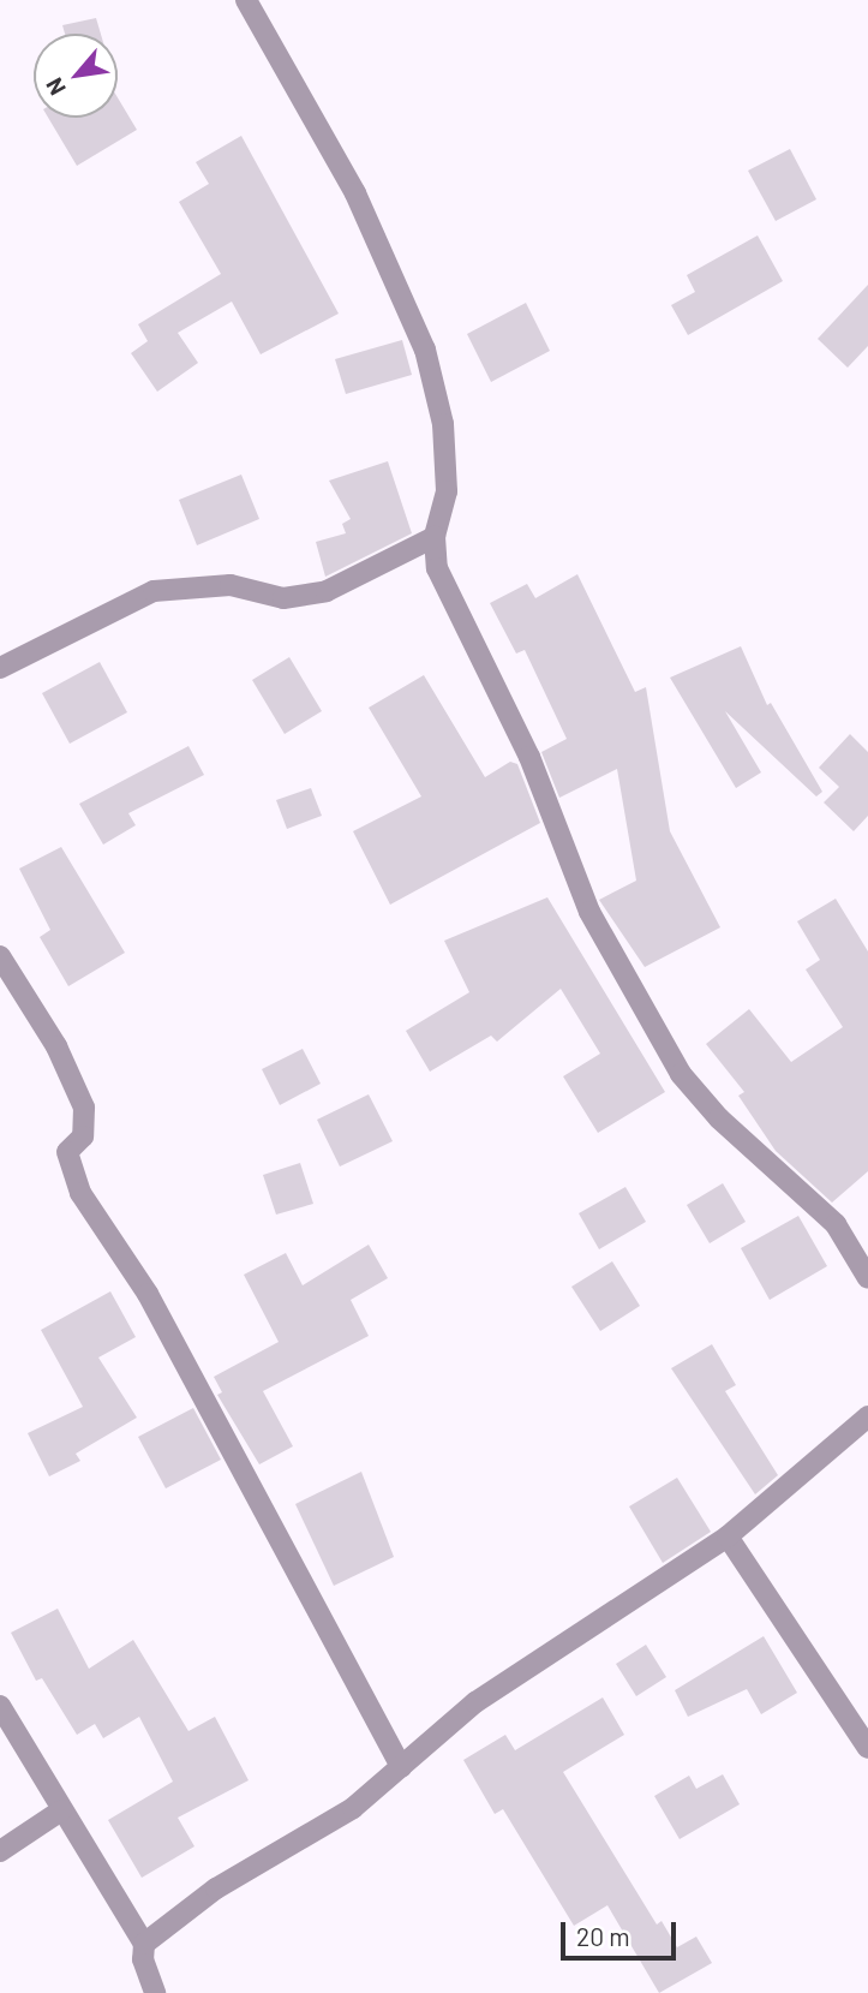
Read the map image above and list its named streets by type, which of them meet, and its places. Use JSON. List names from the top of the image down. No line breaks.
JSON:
{"scale_bar":"20 m","north":"bottom left"}
